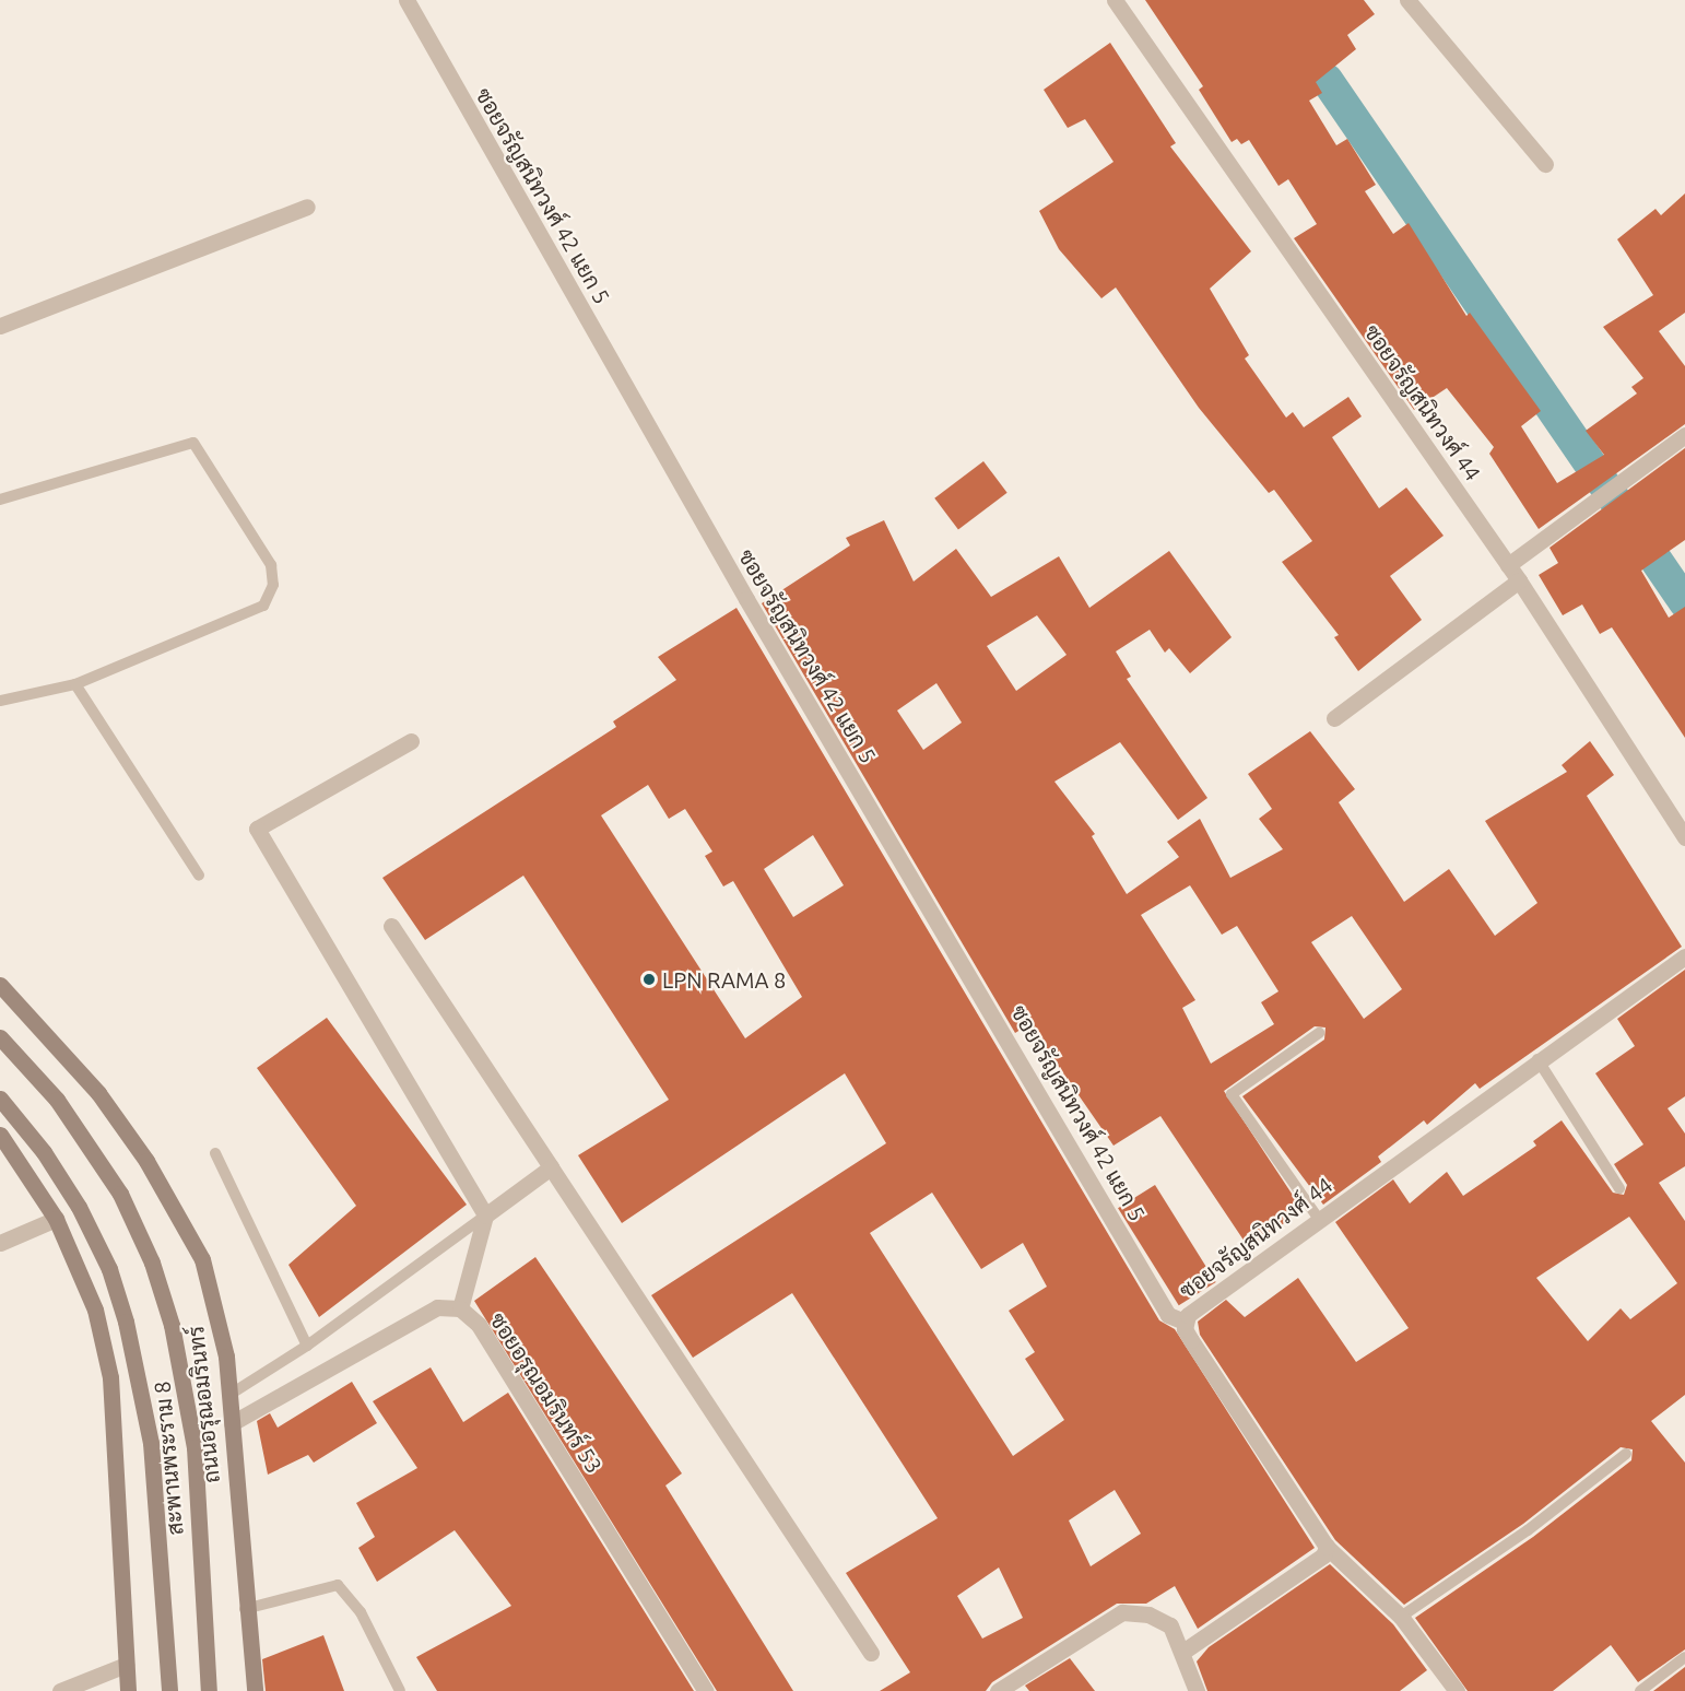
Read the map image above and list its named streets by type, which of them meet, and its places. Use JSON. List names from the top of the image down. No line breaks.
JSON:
{"streets":{"street":["ซอยจรัญสนิทวงศ์ 42 แยก 5","ซอยจรัญสนิทวงศ์ 44","ซอยอรุณอมรินทร์ 53","ถนนอรุณอมรินทร์","สะพานพระราม 8"]},"crossings":[["ซอยจรัญสนิทวงศ์ 42 แยก 5","ซอยจรัญสนิทวงศ์ 44"],["ซอยอรุณอมรินทร์ 53","ถนนอรุณอมรินทร์"]],"places":["LPN RAMA 8"]}
